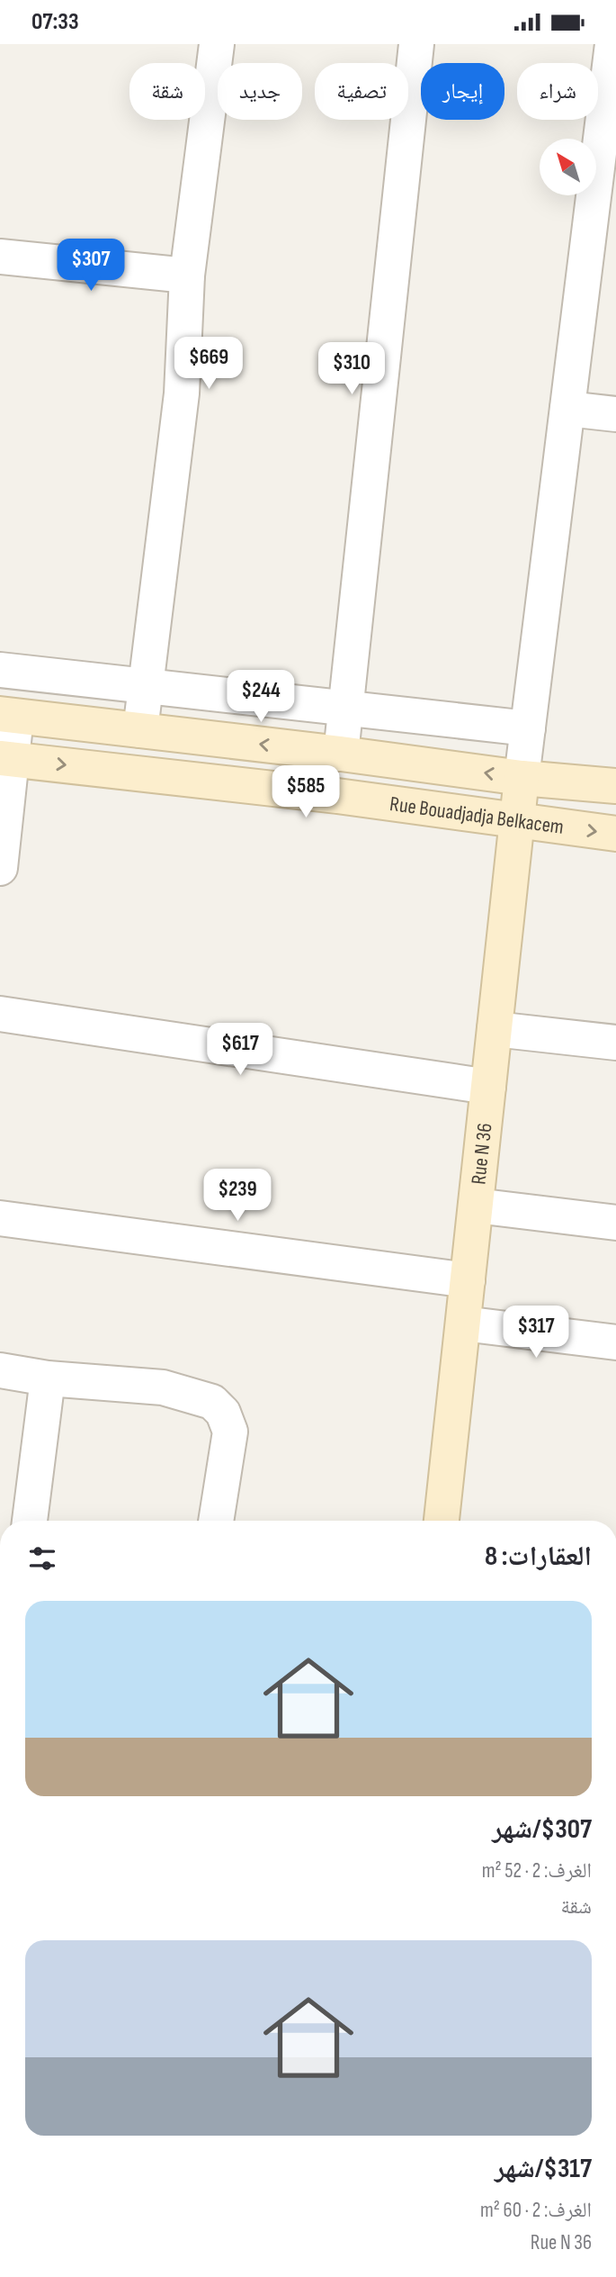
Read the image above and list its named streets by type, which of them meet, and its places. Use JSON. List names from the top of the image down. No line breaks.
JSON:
{"streets":{"street":["Rue Bouadjadja Belkacem","Rue N 36"]},"crossings":[["Rue Bouadjadja Belkacem","Rue N 36"]],"north":"top left","page":{"status":"07:33","chip":["شراء","إيجار","تصفية","جديد","شقة"],"price":["$307","$669","$310","$244","$585","$617","$239","$317"],"heading":"العقارات: 8","list":[{"name":"$307/شهر","note":"الغرف: 2 · 52 m² · شقة"},{"name":"$317/شهر","note":"الغرف: 2 · 60 m² · Rue N 36"}]}}
